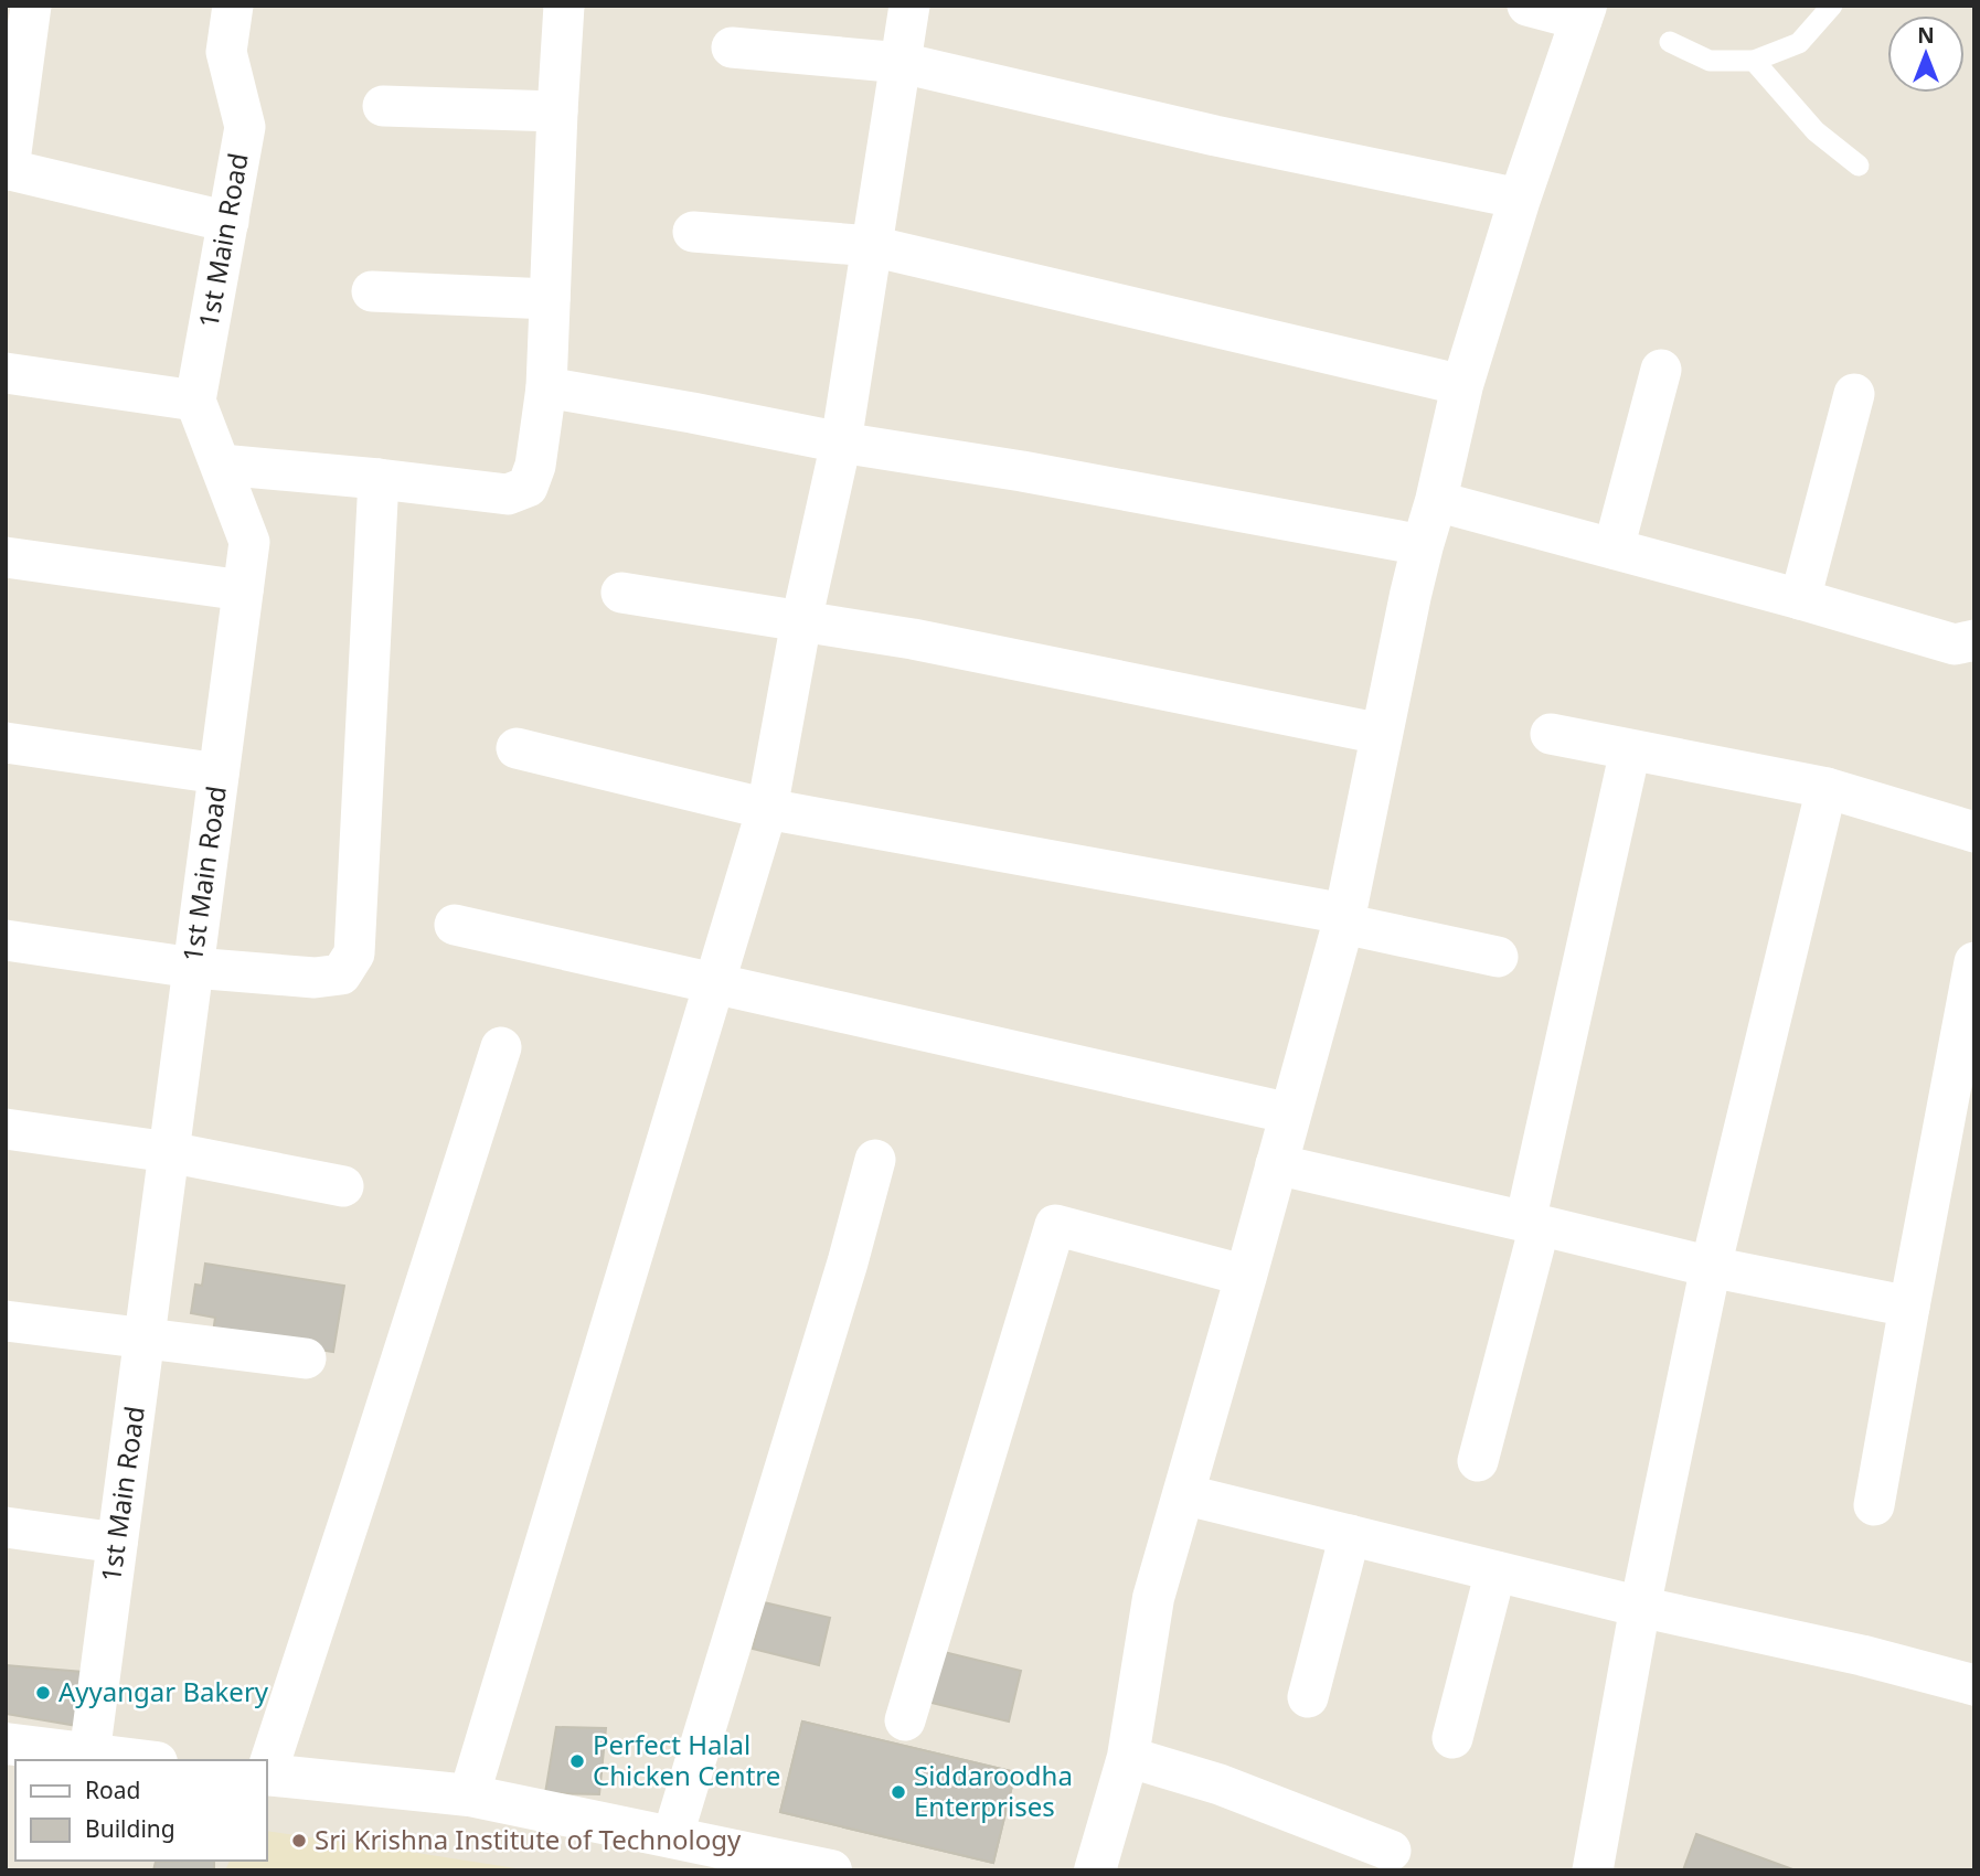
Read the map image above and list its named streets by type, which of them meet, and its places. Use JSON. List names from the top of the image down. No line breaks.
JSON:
{"streets":{"street":["1st Main Road"]},"places":["Ayyangar Bakery","Perfect Halal Chicken Centre","Siddaroodha Enterprises","Sri Krishna Institute of Technology"],"legend":["Road","Building"],"north":"top"}
